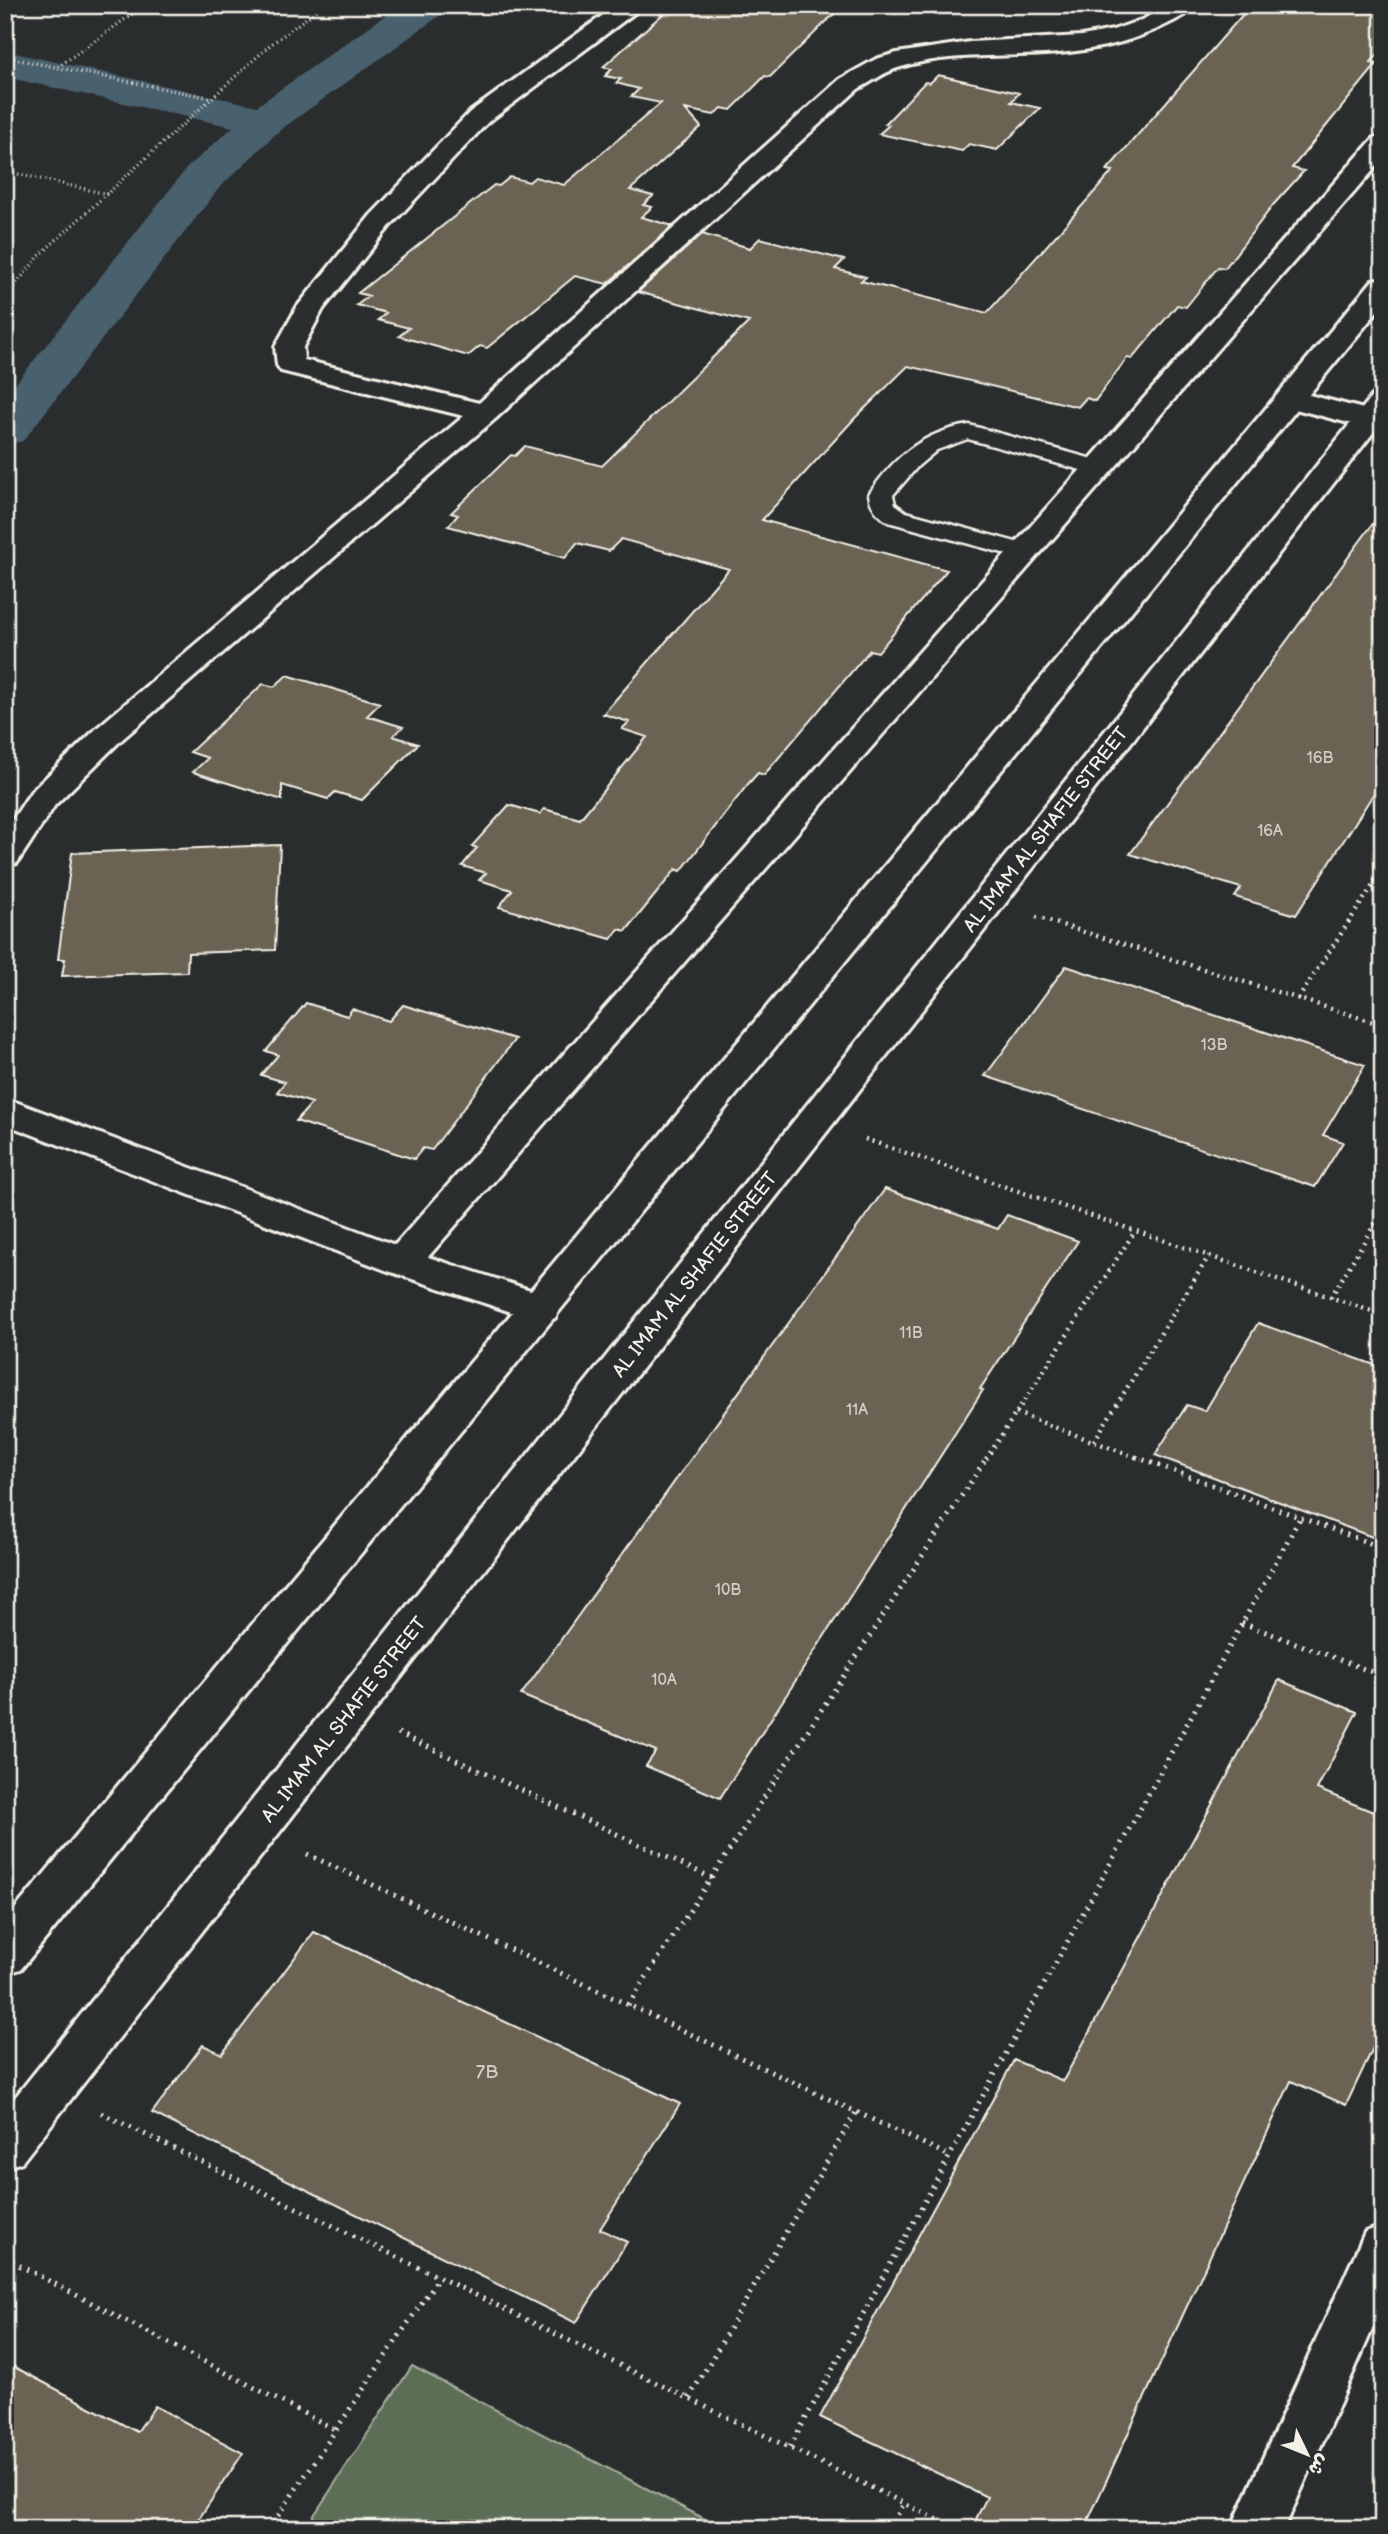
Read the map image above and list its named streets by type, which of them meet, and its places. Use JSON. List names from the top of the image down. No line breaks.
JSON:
{"streets":{"street":["AL IMAM AL SHAFIE STREET"]},"house_numbers":["16B","16A","13B","11B","11A","10B","10A","7B"],"north":"bottom right"}
